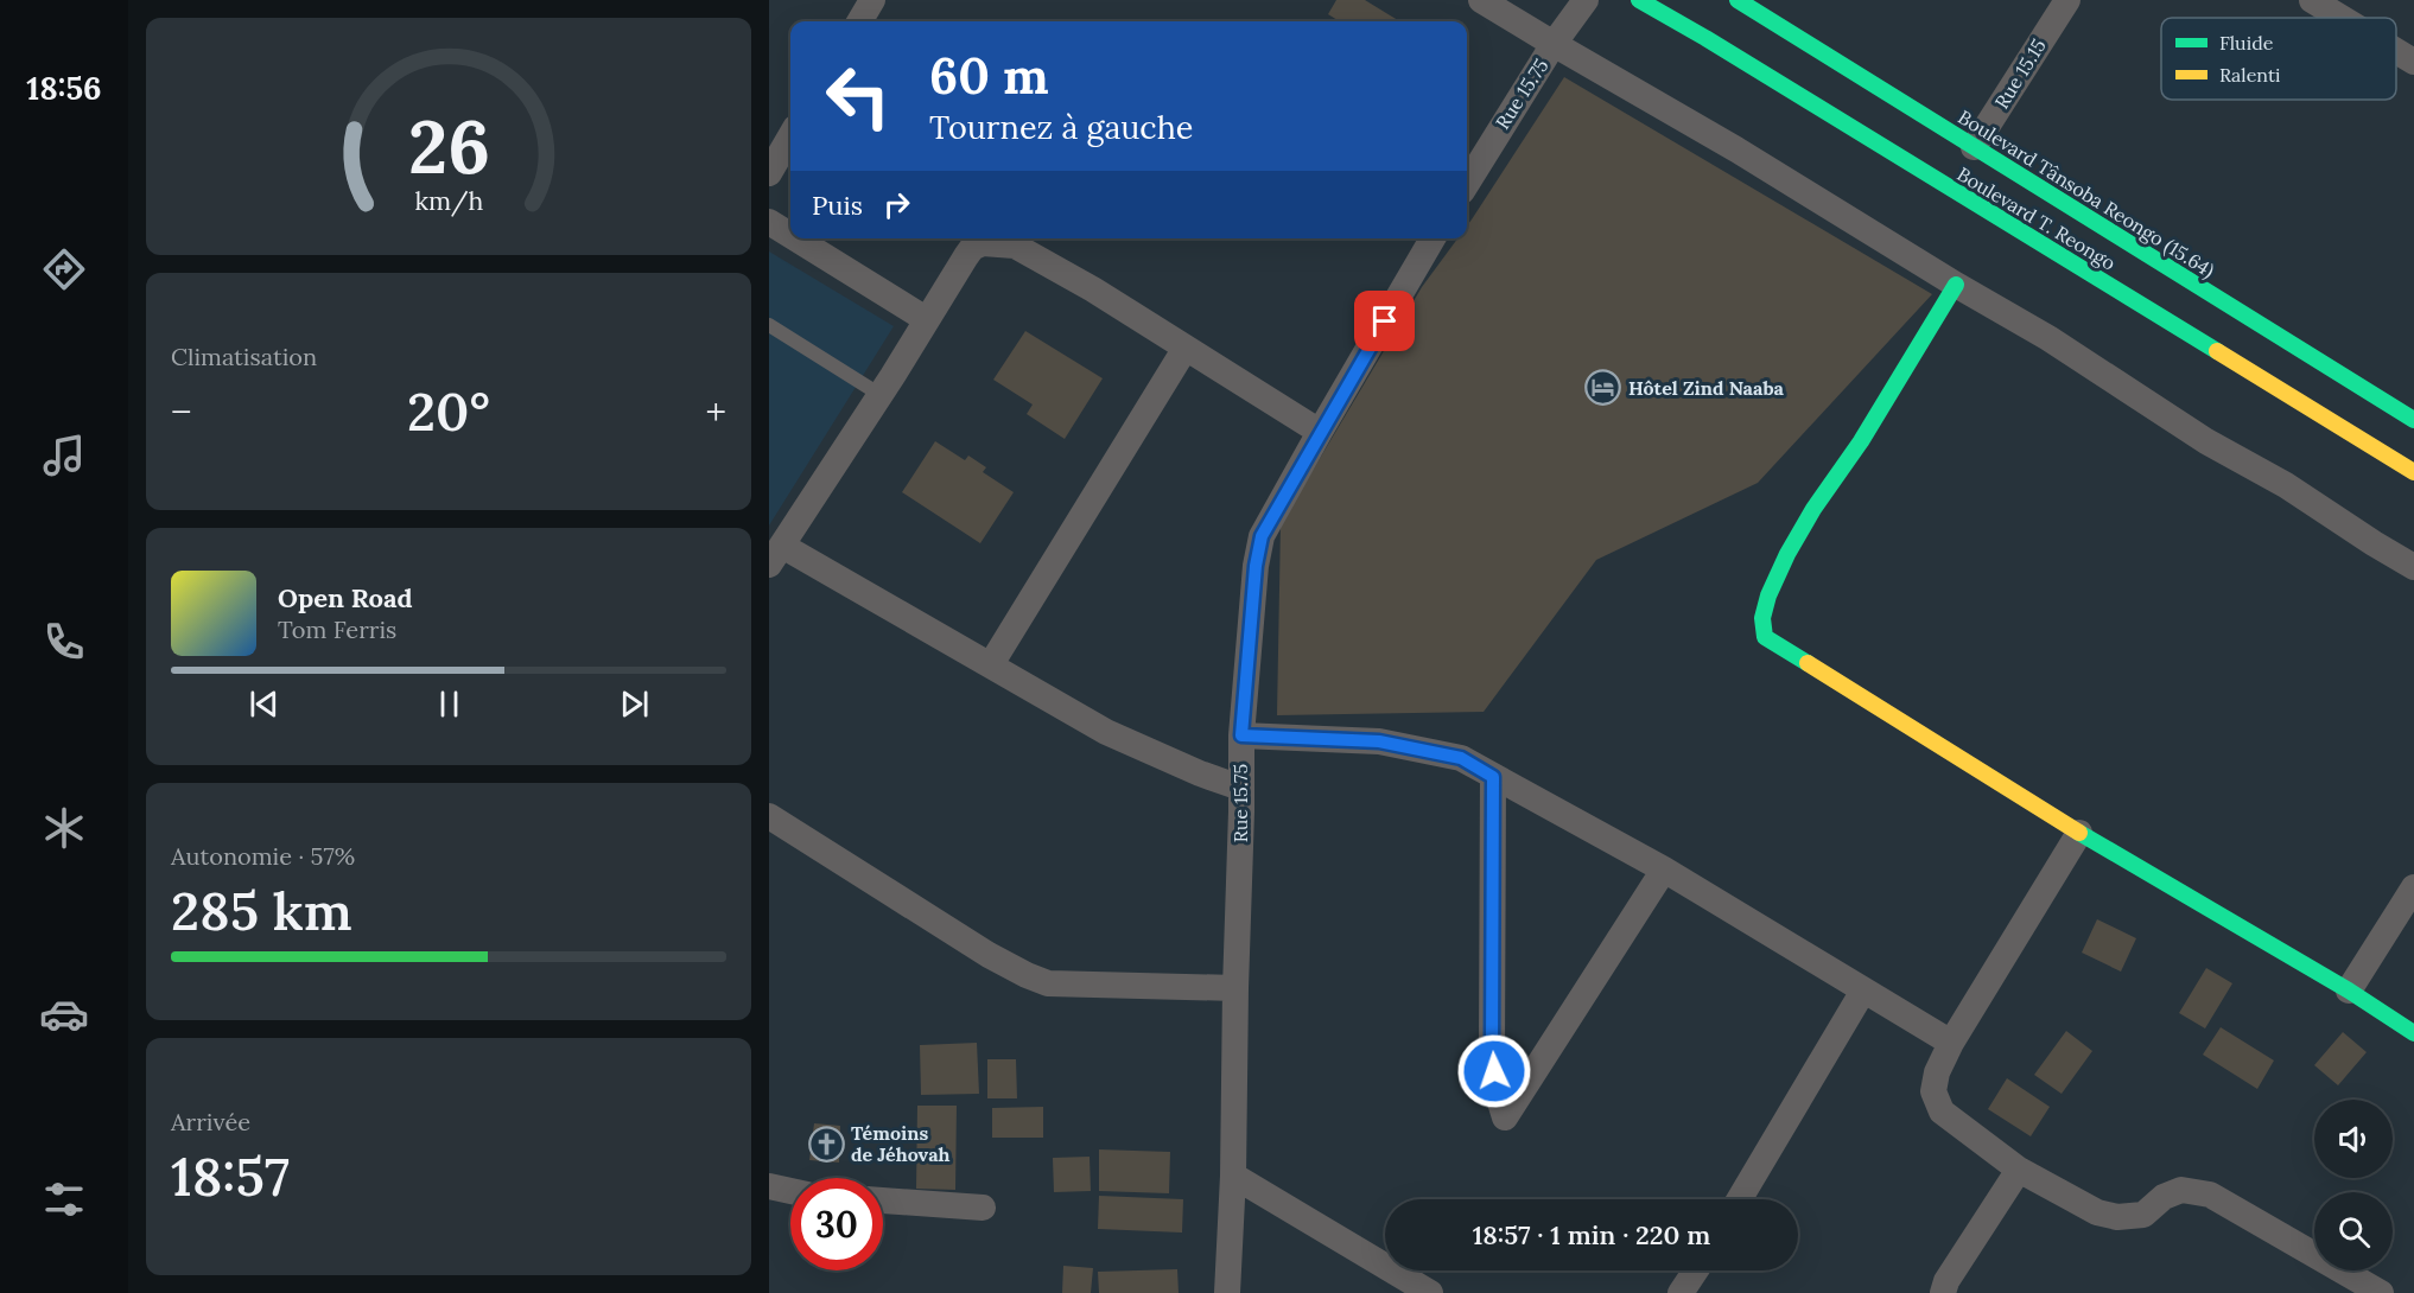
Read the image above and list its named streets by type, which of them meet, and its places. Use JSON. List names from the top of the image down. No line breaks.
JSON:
{"streets":{"main road":["Boulevard Tânsoba Reongo (15.64)","Boulevard T. Reongo"],"street":["Rue 15.15","Rue 15.75"]},"crossings":[["Rue 15.15","Boulevard Tânsoba Reongo (15.64)"]],"places":{"hotel":["Hôtel Zind Naaba"],"church":["Témoins de Jéhovah"]},"legend":["Fluide","Ralenti"],"page":{"tabs":"18:56","turn":["60 m","Tournez à gauche"],"then":"Puis","tile":["Climatisation",["Autonomie · 57%","285 km"],["Arrivée","18:57"]],"heat":["−","20°","+"],"song":["Open Road","Tom Ferris"],"limit":"30","trip":"18:57 · 1 min · 220 m","gauge":["26","km/h"]}}
